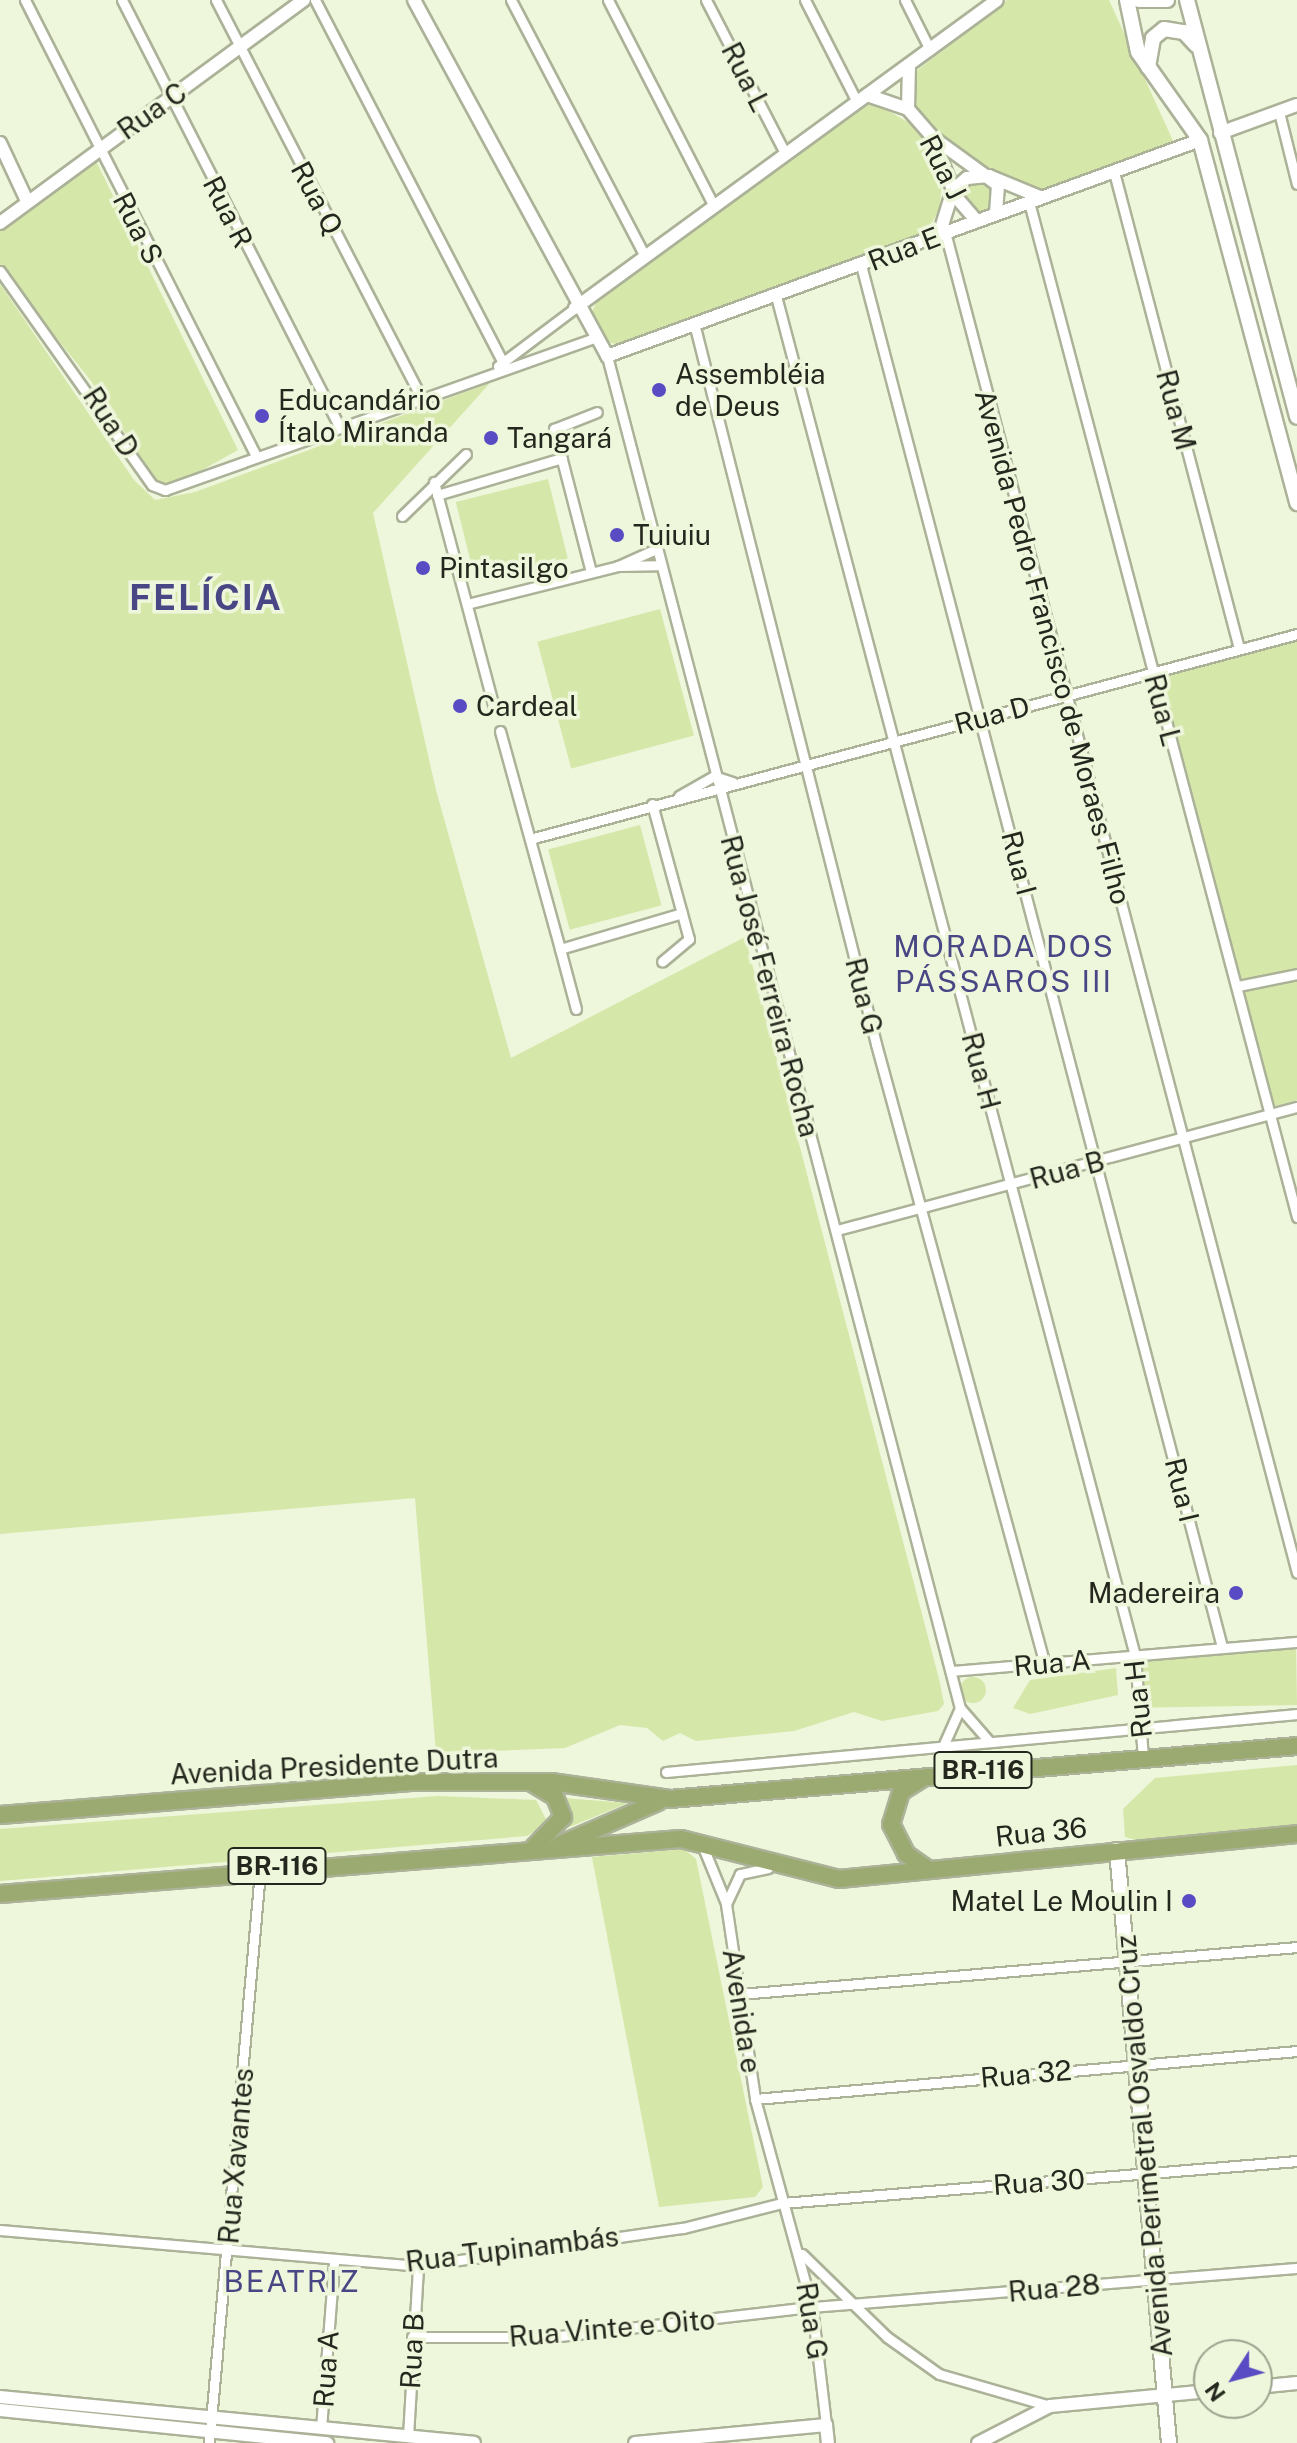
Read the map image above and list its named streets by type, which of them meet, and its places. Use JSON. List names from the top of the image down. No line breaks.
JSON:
{"streets":{"highway":["Avenida Presidente Dutra","BR-116","Rua 36"],"main road":["Avenida Perimetral Osvaldo Cruz"],"street":["Rua L","Rua C","Rua J","Rua Q","Rua R","Rua S","Rua E","Rua M","Rua D","Avenida Pedro Francisco de Moraes Filho","Rua I","Rua José Ferreira Rocha","Rua G","Rua H","Rua B","Rua A","Avenida e","Rua 32","Rua Xavantes","Rua 30","Rua Tupinambás","Rua 28","Rua Vinte e Oito"]},"crossings":[["Rua L","Rua E"],["Rua L","Rua D"],["Rua L","Rua B"],["Rua C","Rua Q"],["Rua C","Rua R"],["Rua C","Rua S"],["Rua J","Rua E"],["Rua S","Rua D"],["Rua E","Rua M"],["Rua E","Avenida Pedro Francisco de Moraes Filho"],["Rua E","Rua I"],["Rua E","Rua José Ferreira Rocha"],["Rua E","Rua G"],["Rua E","Rua H"],["Rua M","Rua D"],["Rua D","Avenida Pedro Francisco de Moraes Filho"],["Rua D","Rua I"],["Rua D","Rua José Ferreira Rocha"],["Rua D","Rua G"],["Rua D","Rua H"],["Avenida Pedro Francisco de Moraes Filho","Rua B"],["Rua I","Rua B"],["Rua I","Rua A"],["Rua José Ferreira Rocha","Rua B"],["Rua José Ferreira Rocha","Rua A"],["Rua G","Rua B"],["Rua G","Rua A"],["Rua G","Avenida e"],["Rua G","Rua 30"],["Rua G","Rua Tupinambás"],["Rua G","Rua 28"],["Rua G","Rua Vinte e Oito"],["Rua H","Rua B"],["Rua H","Rua A"],["Rua H","Avenida Presidente Dutra"],["Rua B","Rua Tupinambás"],["Rua B","Rua Vinte e Oito"],["Rua A","Rua Tupinambás"],["Avenida Presidente Dutra","Rua Xavantes"],["Rua 36","Avenida e"],["Rua 36","Avenida Perimetral Osvaldo Cruz"],["Avenida e","Rua 32"],["Avenida e","Rua 30"],["Avenida e","Rua Tupinambás"],["Rua 32","Avenida Perimetral Osvaldo Cruz"],["Avenida Perimetral Osvaldo Cruz","Rua 30"],["Avenida Perimetral Osvaldo Cruz","Rua 28"],["Rua Xavantes","Rua Tupinambás"],["Rua 30","Rua Tupinambás"],["Rua 28","Rua Vinte e Oito"]],"districts":["FELÍCIA","MORADA DOS PÁSSAROS III","BEATRIZ"],"places":["Assembléia de Deus","Educandário Ítalo Miranda","Tangará","Tuiuiu","Pintasilgo","Cardeal","Madereira","Matel Le Moulin I"],"north":"bottom left"}
